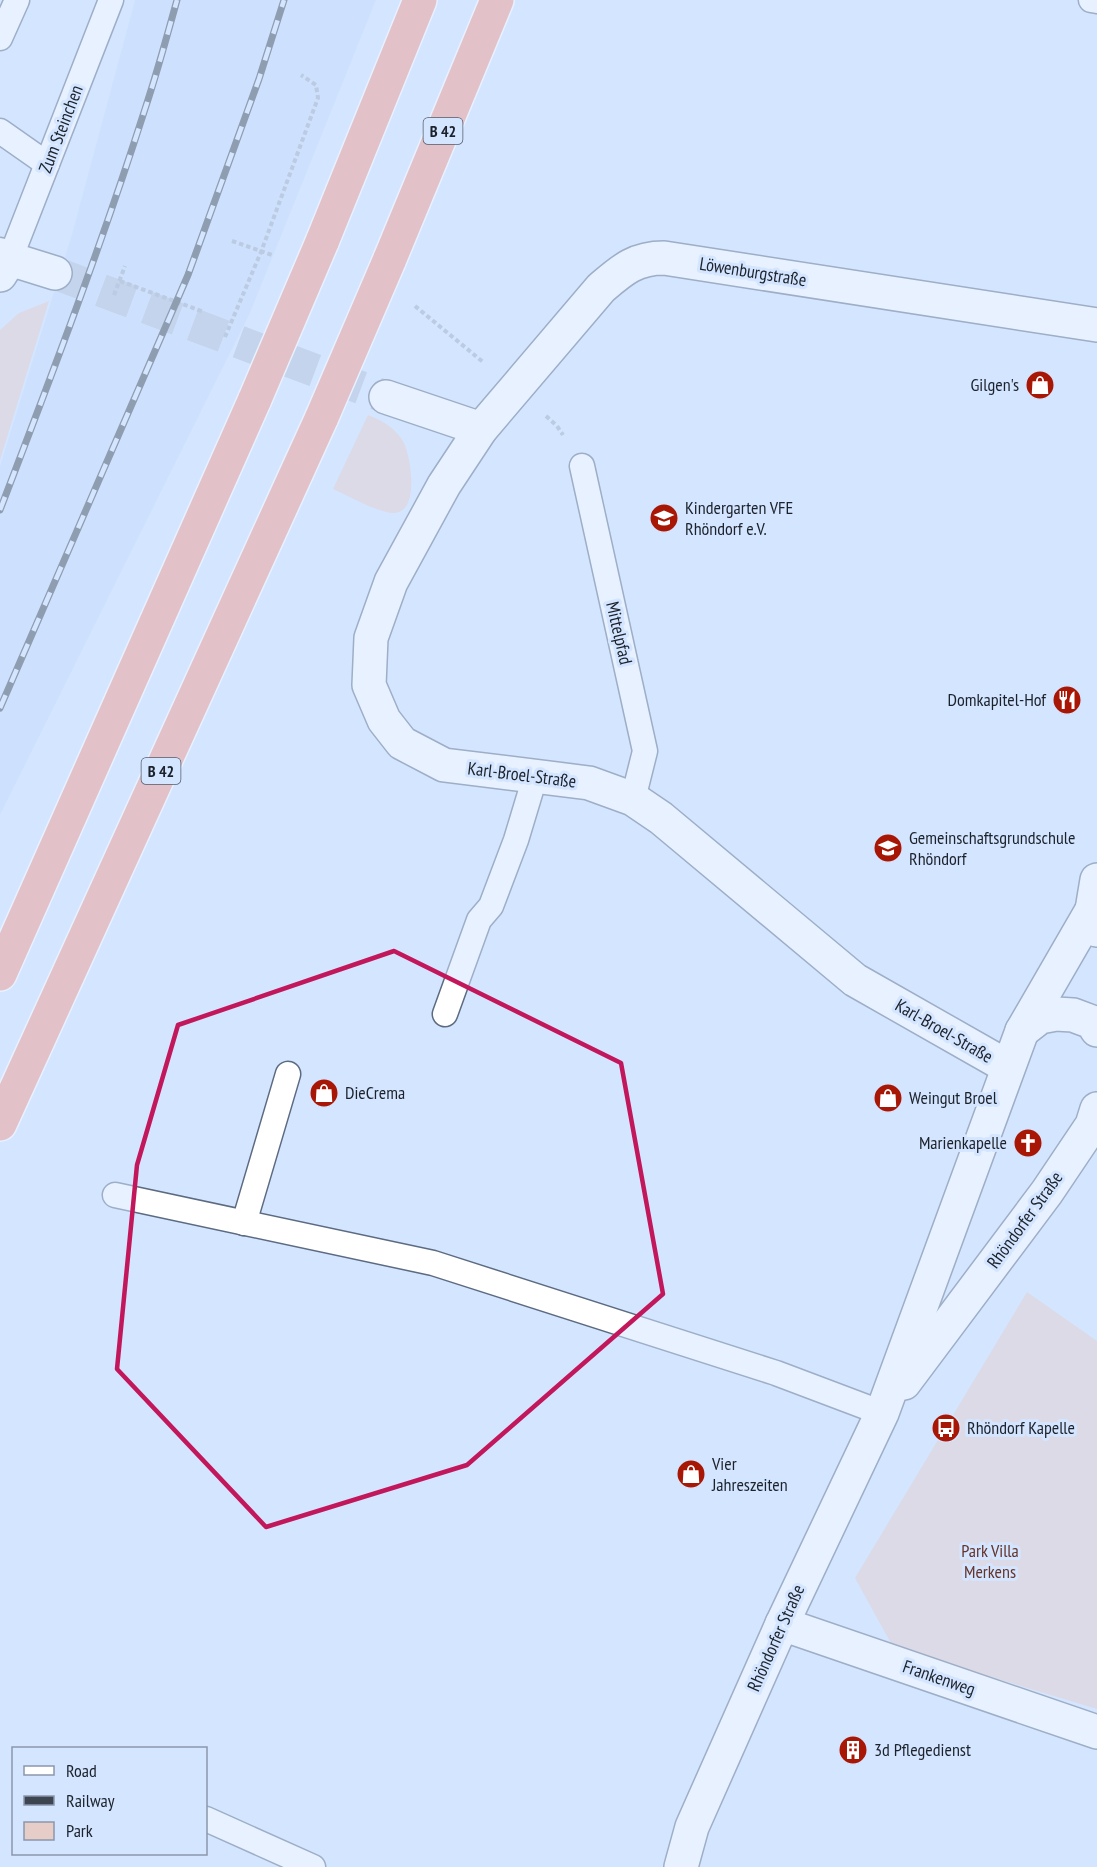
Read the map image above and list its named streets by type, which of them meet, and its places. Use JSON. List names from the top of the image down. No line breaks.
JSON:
{"streets":{"highway":["B 42"],"street":["Löwenburgstraße","Karl-Broel-Straße","Rhöndorfer Straße","Frankenweg"],"lane":["Zum Steinchen","Mittelpfad"]},"crossings":[["Löwenburgstraße","Karl-Broel-Straße"],["Mittelpfad","Karl-Broel-Straße"],["Karl-Broel-Straße","Rhöndorfer Straße"],["Rhöndorfer Straße","Frankenweg"]],"parks":["Park Villa Merkens"],"places":{"shop":["Gilgen's","DieCrema","Weingut Broel","Vier Jahreszeiten"],"school or university":["Kindergarten VFE Rhöndorf e.V.","Gemeinschaftsgrundschule Rhöndorf"],"restaurant":["Domkapitel-Hof"],"church":["Marienkapelle"],"bus stop":["Rhöndorf Kapelle"],"building":["3d Pflegedienst"]},"legend":["Road","Railway","Park"]}
